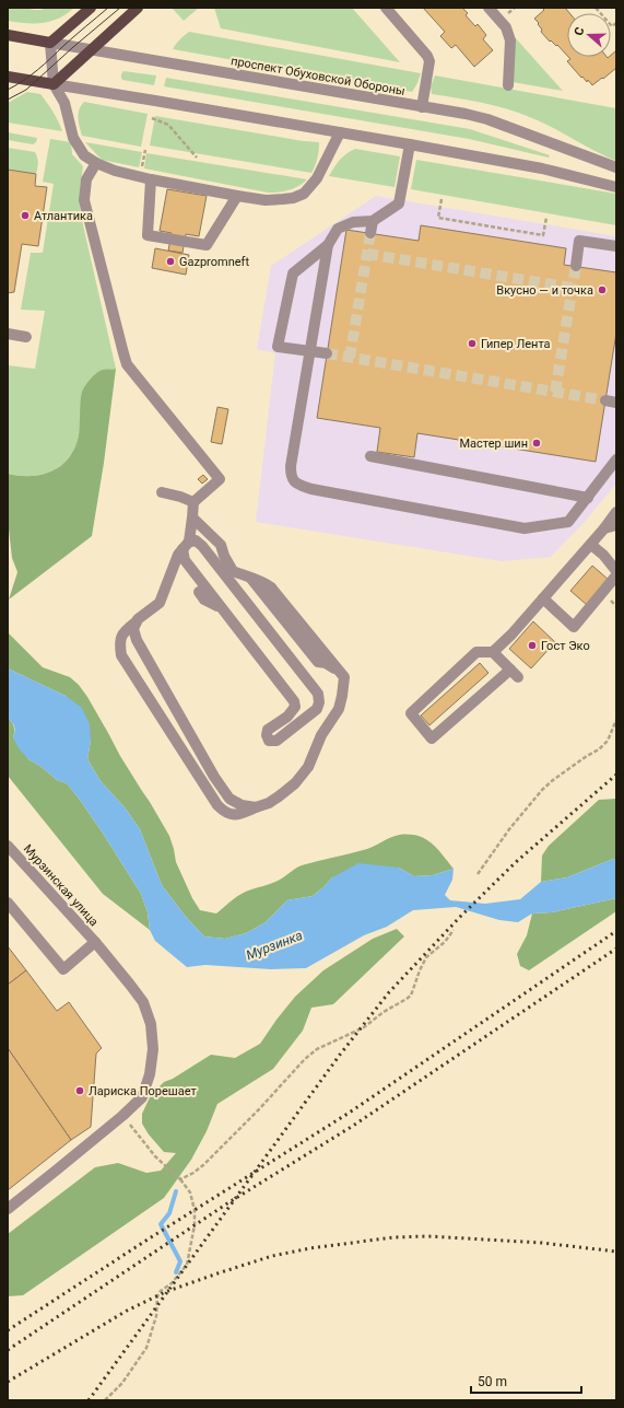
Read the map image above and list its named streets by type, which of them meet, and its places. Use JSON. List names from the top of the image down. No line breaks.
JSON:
{"streets":{"main road":["проспект Обуховской Обороны"],"street":["Мурзинская улица"]},"water":["Мурзинка"],"places":["Атлантика","Gazpromneft","Вкусно — и точка","Гипер Лента","Мастер шин","Гост Эко","Лариска Порешает"],"scale_bar":"50 m","north":"left"}
